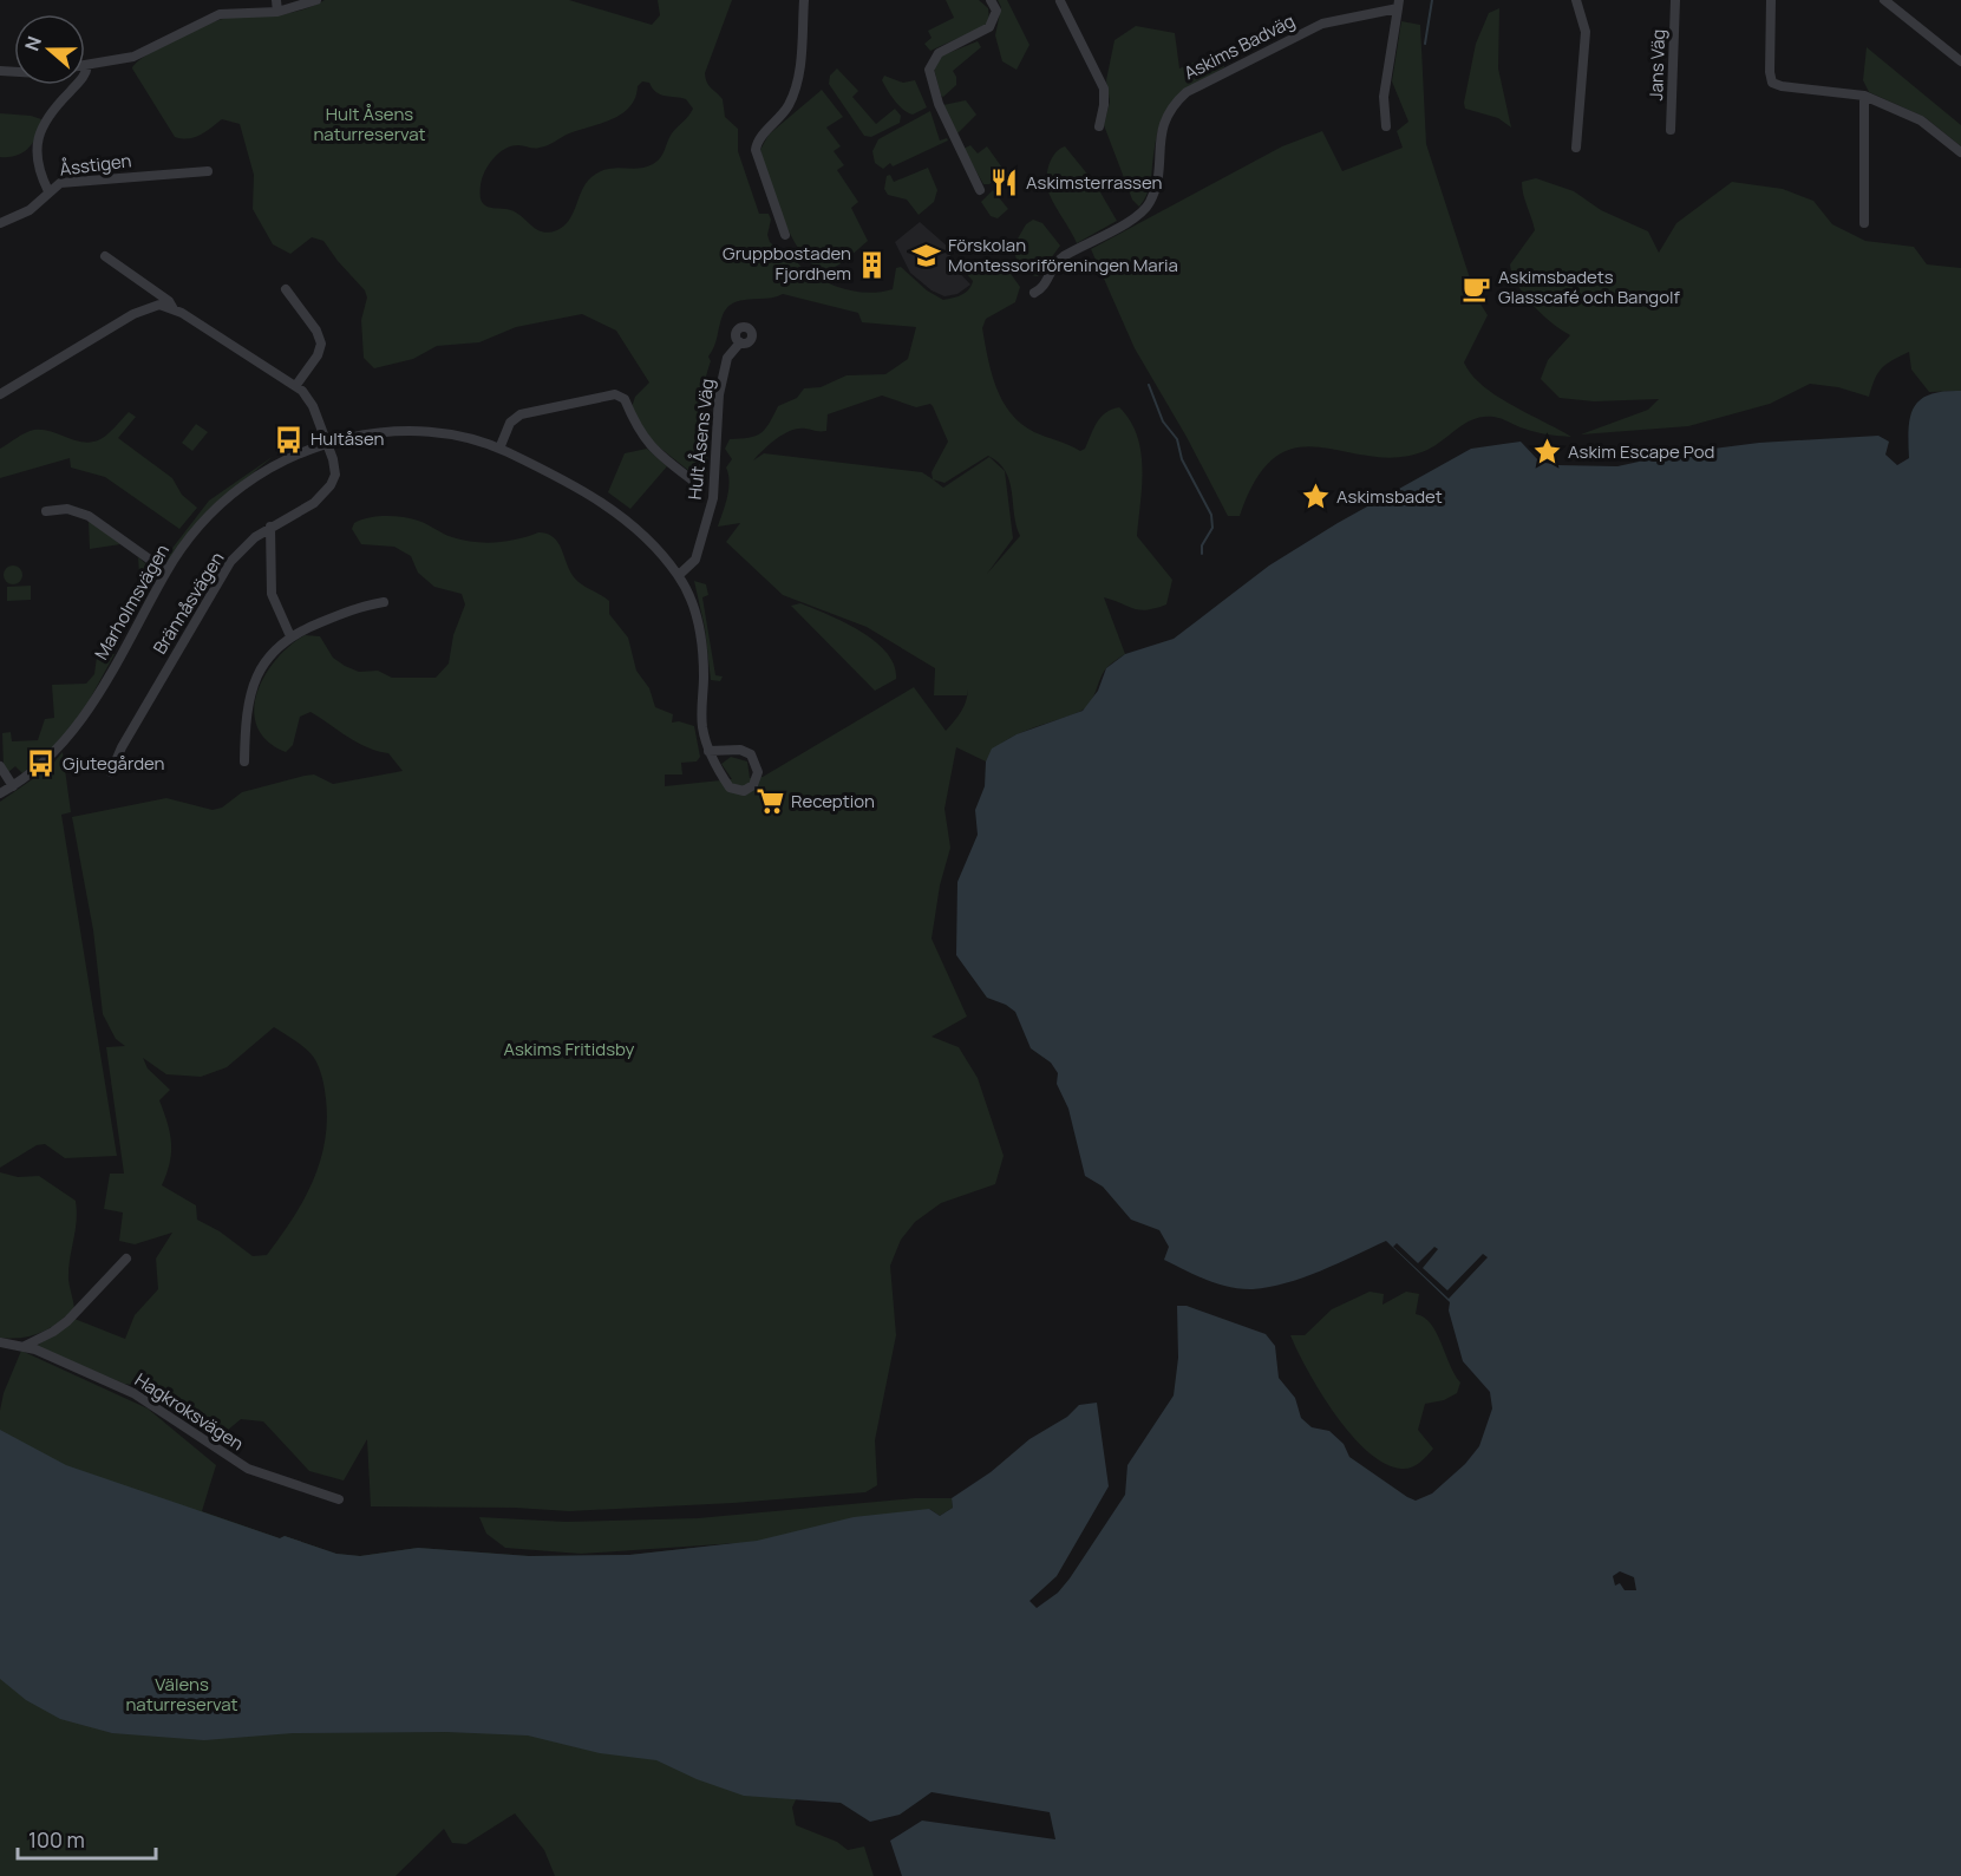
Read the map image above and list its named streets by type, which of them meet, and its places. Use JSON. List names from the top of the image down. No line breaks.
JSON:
{"streets":{"street":["Askims Badväg","Jans Väg","Åsstigen","Hult Åsens Väg","Marholmsvägen","Brännåsvägen","Hagkroksvägen"]},"crossings":[["Hult Åsens Väg","Marholmsvägen"],["Marholmsvägen","Brännåsvägen"]],"parks":["Hult Åsens naturreservat","Askims Fritidsby","Välens naturreservat"],"places":{"restaurant":["Askimsterrassen"],"school or university":["Förskolan Montessoriföreningen Maria"],"building":["Gruppbostaden Fjordhem"],"cafe":["Askimsbadets Glasscafé och Bangolf"],"bus stop":["Hultåsen","Gjutegården"],"place":["Askim Escape Pod","Askimsbadet"],"supermarket":["Reception"]},"scale_bar":"100 m","north":"left"}
